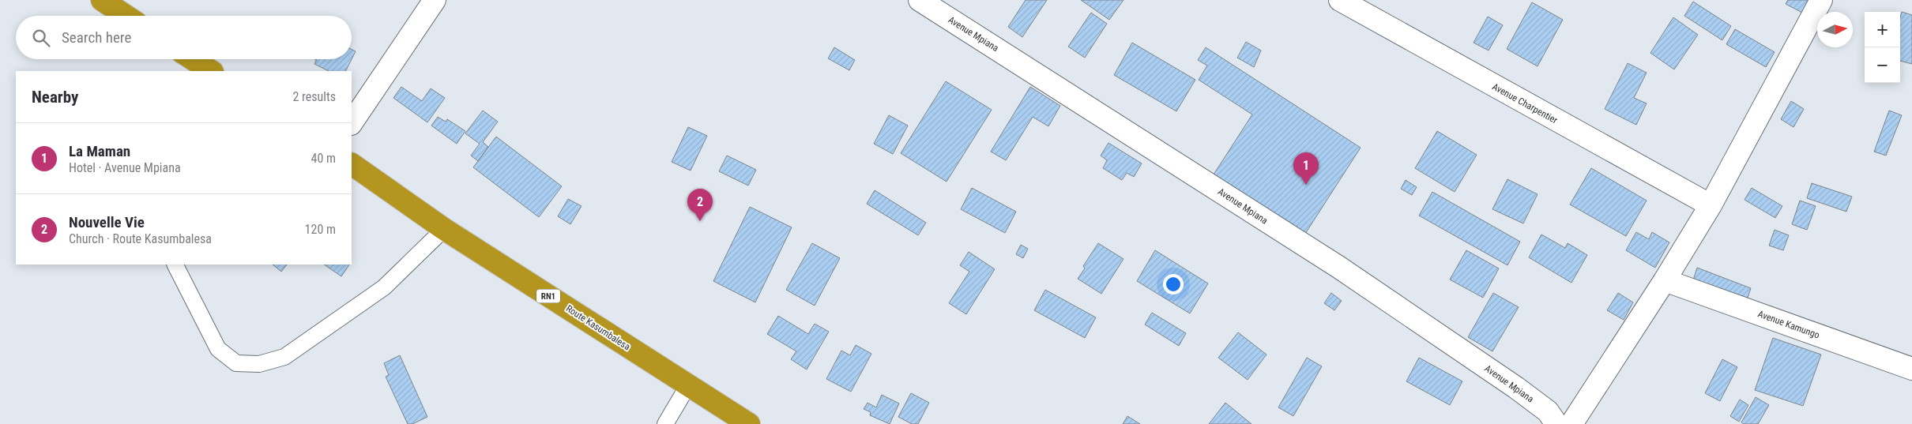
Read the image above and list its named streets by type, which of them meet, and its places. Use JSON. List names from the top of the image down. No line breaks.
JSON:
{"streets":{"highway":["RN1","Route Kasumbalesa"],"street":["Avenue Mpiana","Avenue Charpentier","Avenue Kamungo"]},"north":"right","page":{"map_buttons":["+","−"],"search":"Search here","heading":["Nearby","2 results"],"list":[{"mark":"1","name":"La Maman","note":"Hotel · Avenue Mpiana","value":"40 m"},{"mark":"2","name":"Nouvelle Vie","note":"Church · Route Kasumbalesa","value":"120 m"}],"pins":["1","2"]}}
